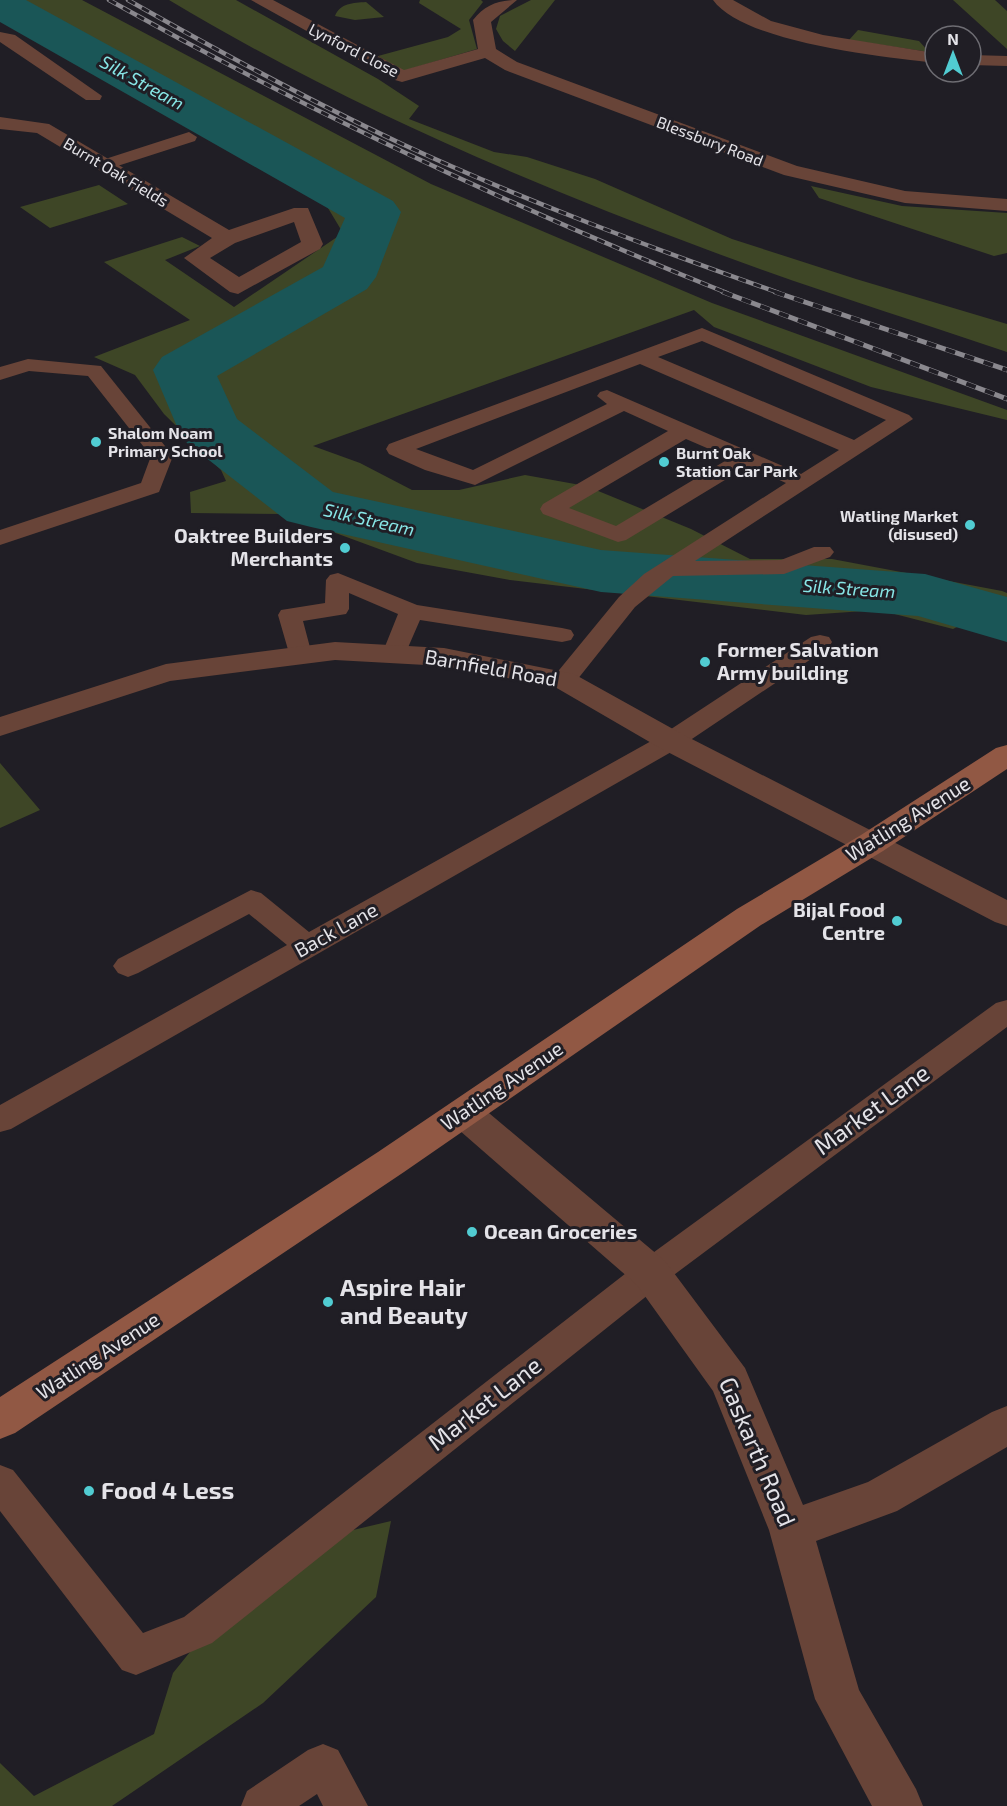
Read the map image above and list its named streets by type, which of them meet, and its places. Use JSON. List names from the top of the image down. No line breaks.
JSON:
{"streets":{"street":["Lynford Close","Blessbury Road","Burnt Oak Fields","Barnfield Road","Watling Avenue","Gaskarth Road"],"lane":["Back Lane","Market Lane"]},"crossings":[["Lynford Close","Blessbury Road"],["Barnfield Road","Watling Avenue"],["Barnfield Road","Back Lane"],["Watling Avenue","Gaskarth Road"],["Market Lane","Gaskarth Road"]],"water":["Silk Stream"],"places":["Shalom Noam Primary School","Burnt Oak Station Car Park","Watling Market (disused)","Oaktree Builders Merchants","Former Salvation Army building","Bijal Food Centre","Ocean Groceries","Aspire Hair and Beauty","Food 4 Less"],"north":"top"}
